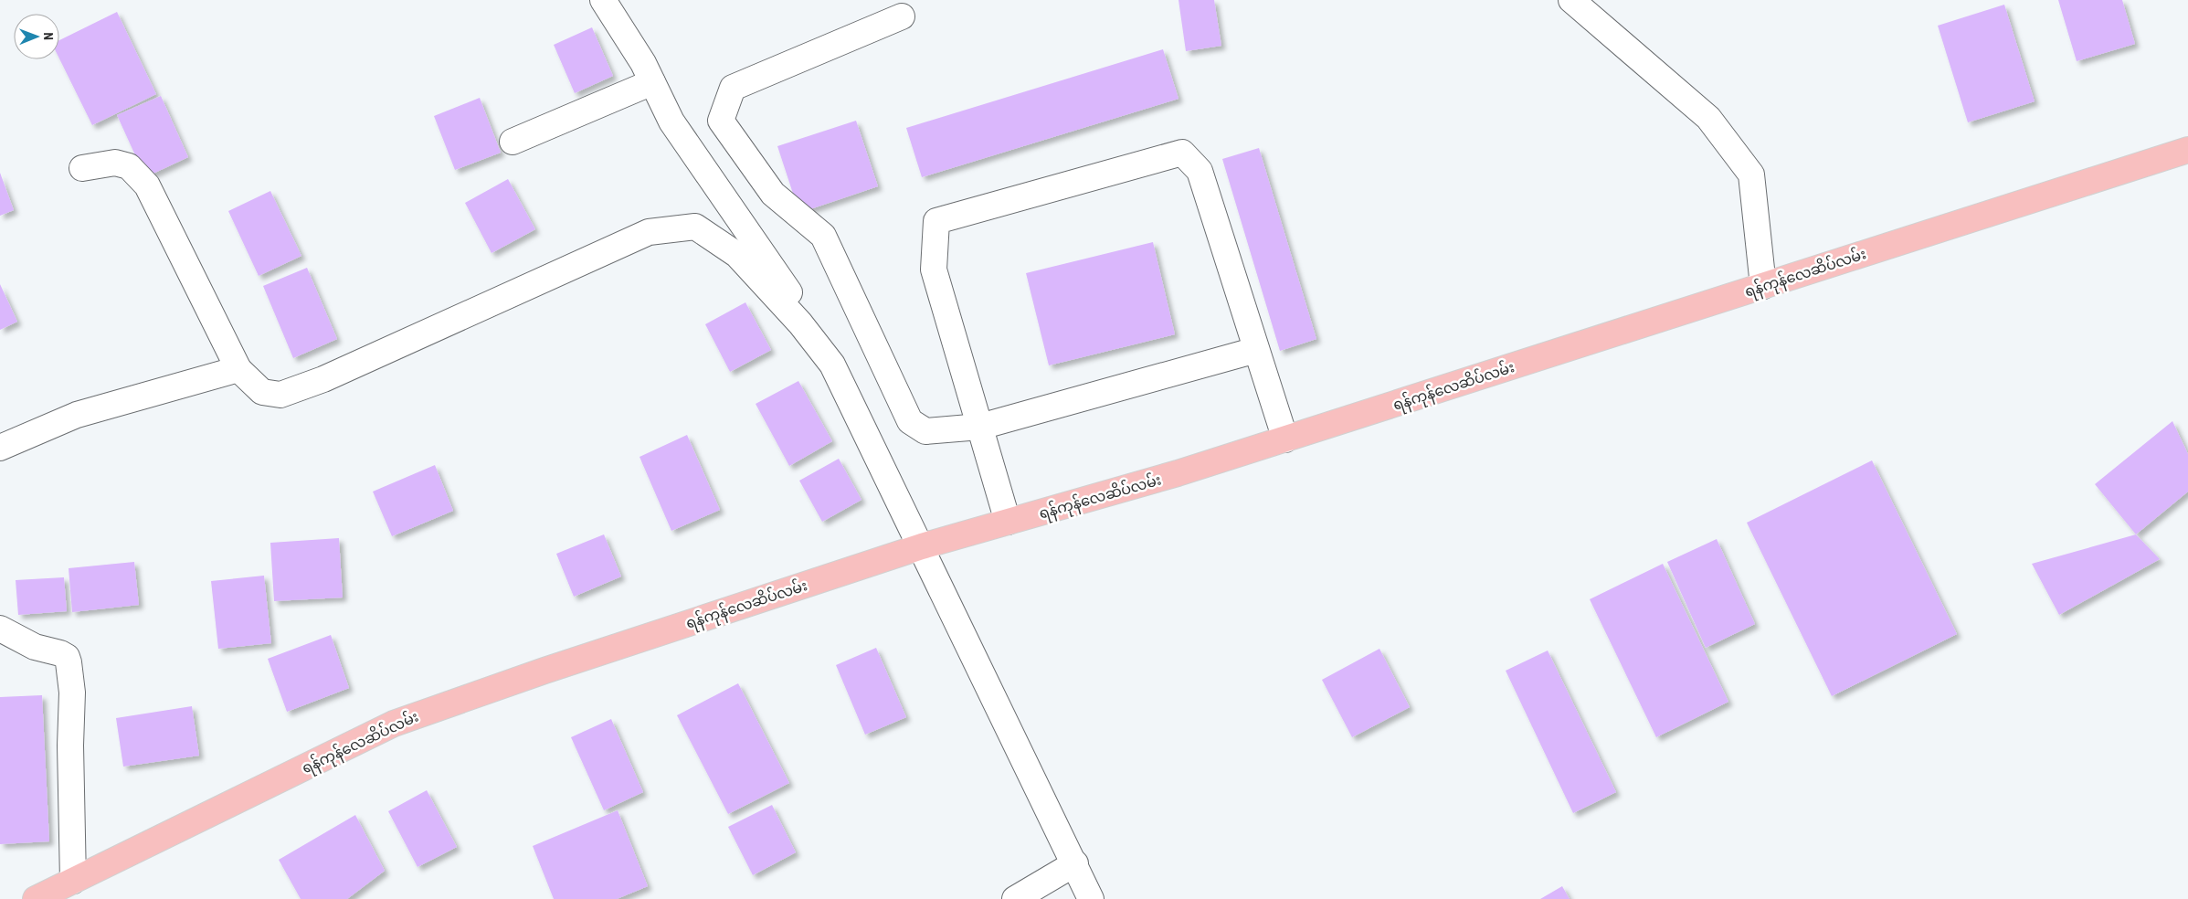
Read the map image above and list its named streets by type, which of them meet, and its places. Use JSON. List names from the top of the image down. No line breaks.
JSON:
{"streets":{"main road":["ရန်ကုန်လေဆိပ်လမ်း"]},"north":"right"}
